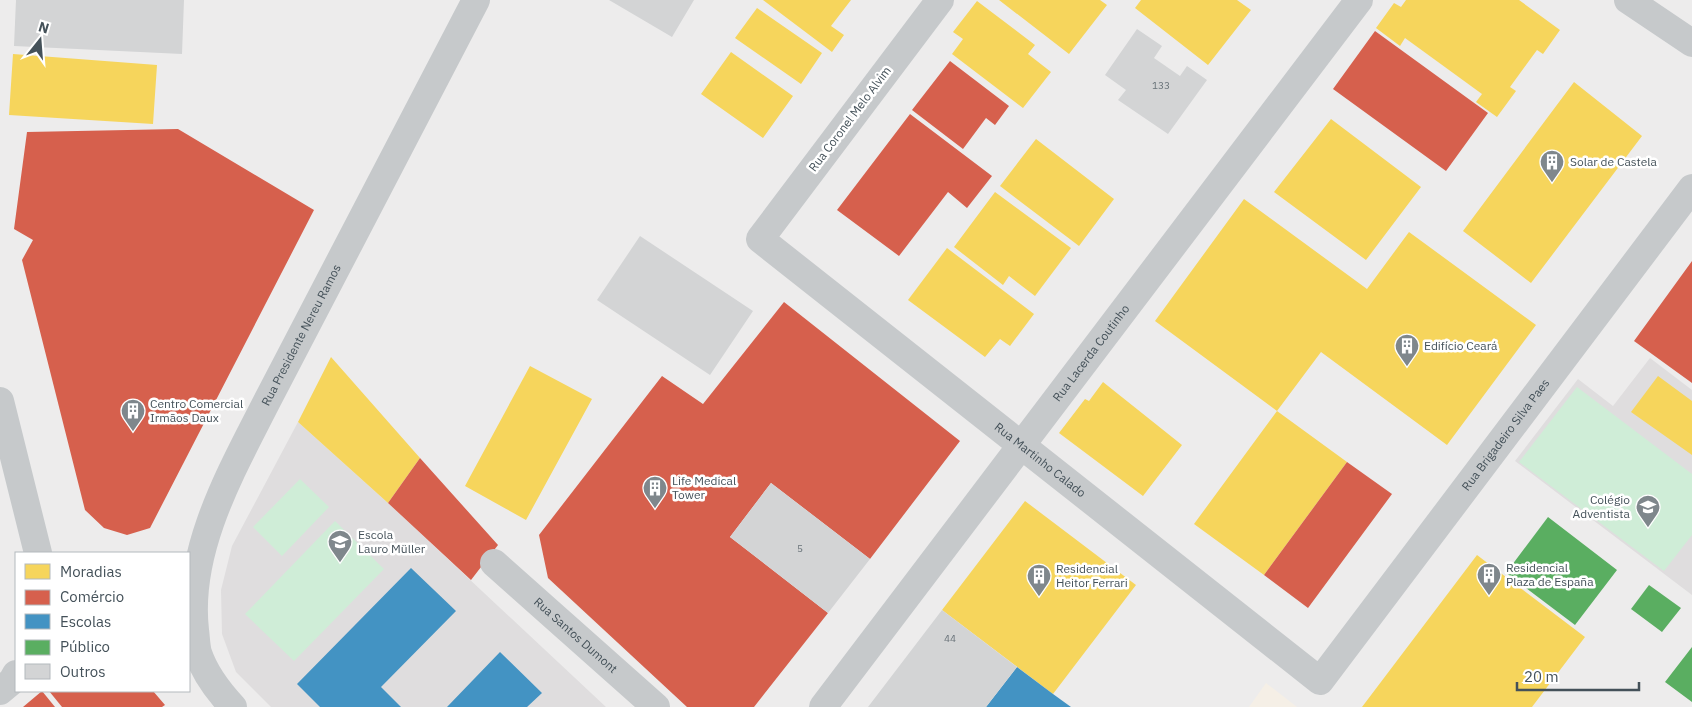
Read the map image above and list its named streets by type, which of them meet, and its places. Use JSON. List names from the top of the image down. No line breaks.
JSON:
{"streets":{"street":["Rua Coronel Melo Alvim","Rua Presidente Nereu Ramos","Rua Lacerda Coutinho","Rua Brigadeiro Silva Paes","Rua Martinho Calado","Rua Santos Dumont"]},"crossings":[["Rua Coronel Melo Alvim","Rua Martinho Calado"],["Rua Lacerda Coutinho","Rua Martinho Calado"],["Rua Brigadeiro Silva Paes","Rua Martinho Calado"]],"places":{"building":["Solar de Castela","Edifício Ceará","Centro Comercial Irmãos Daux","Life Medical Tower","Residencial Plaza de España","Residencial Heitor Ferrari"],"school or university":["Colégio Adventista","Escola Lauro Müller"]},"house_numbers":["133","5","44"],"legend":["Moradias","Comércio","Escolas","Público","Outros"],"scale_bar":"20 m","north":"top"}
